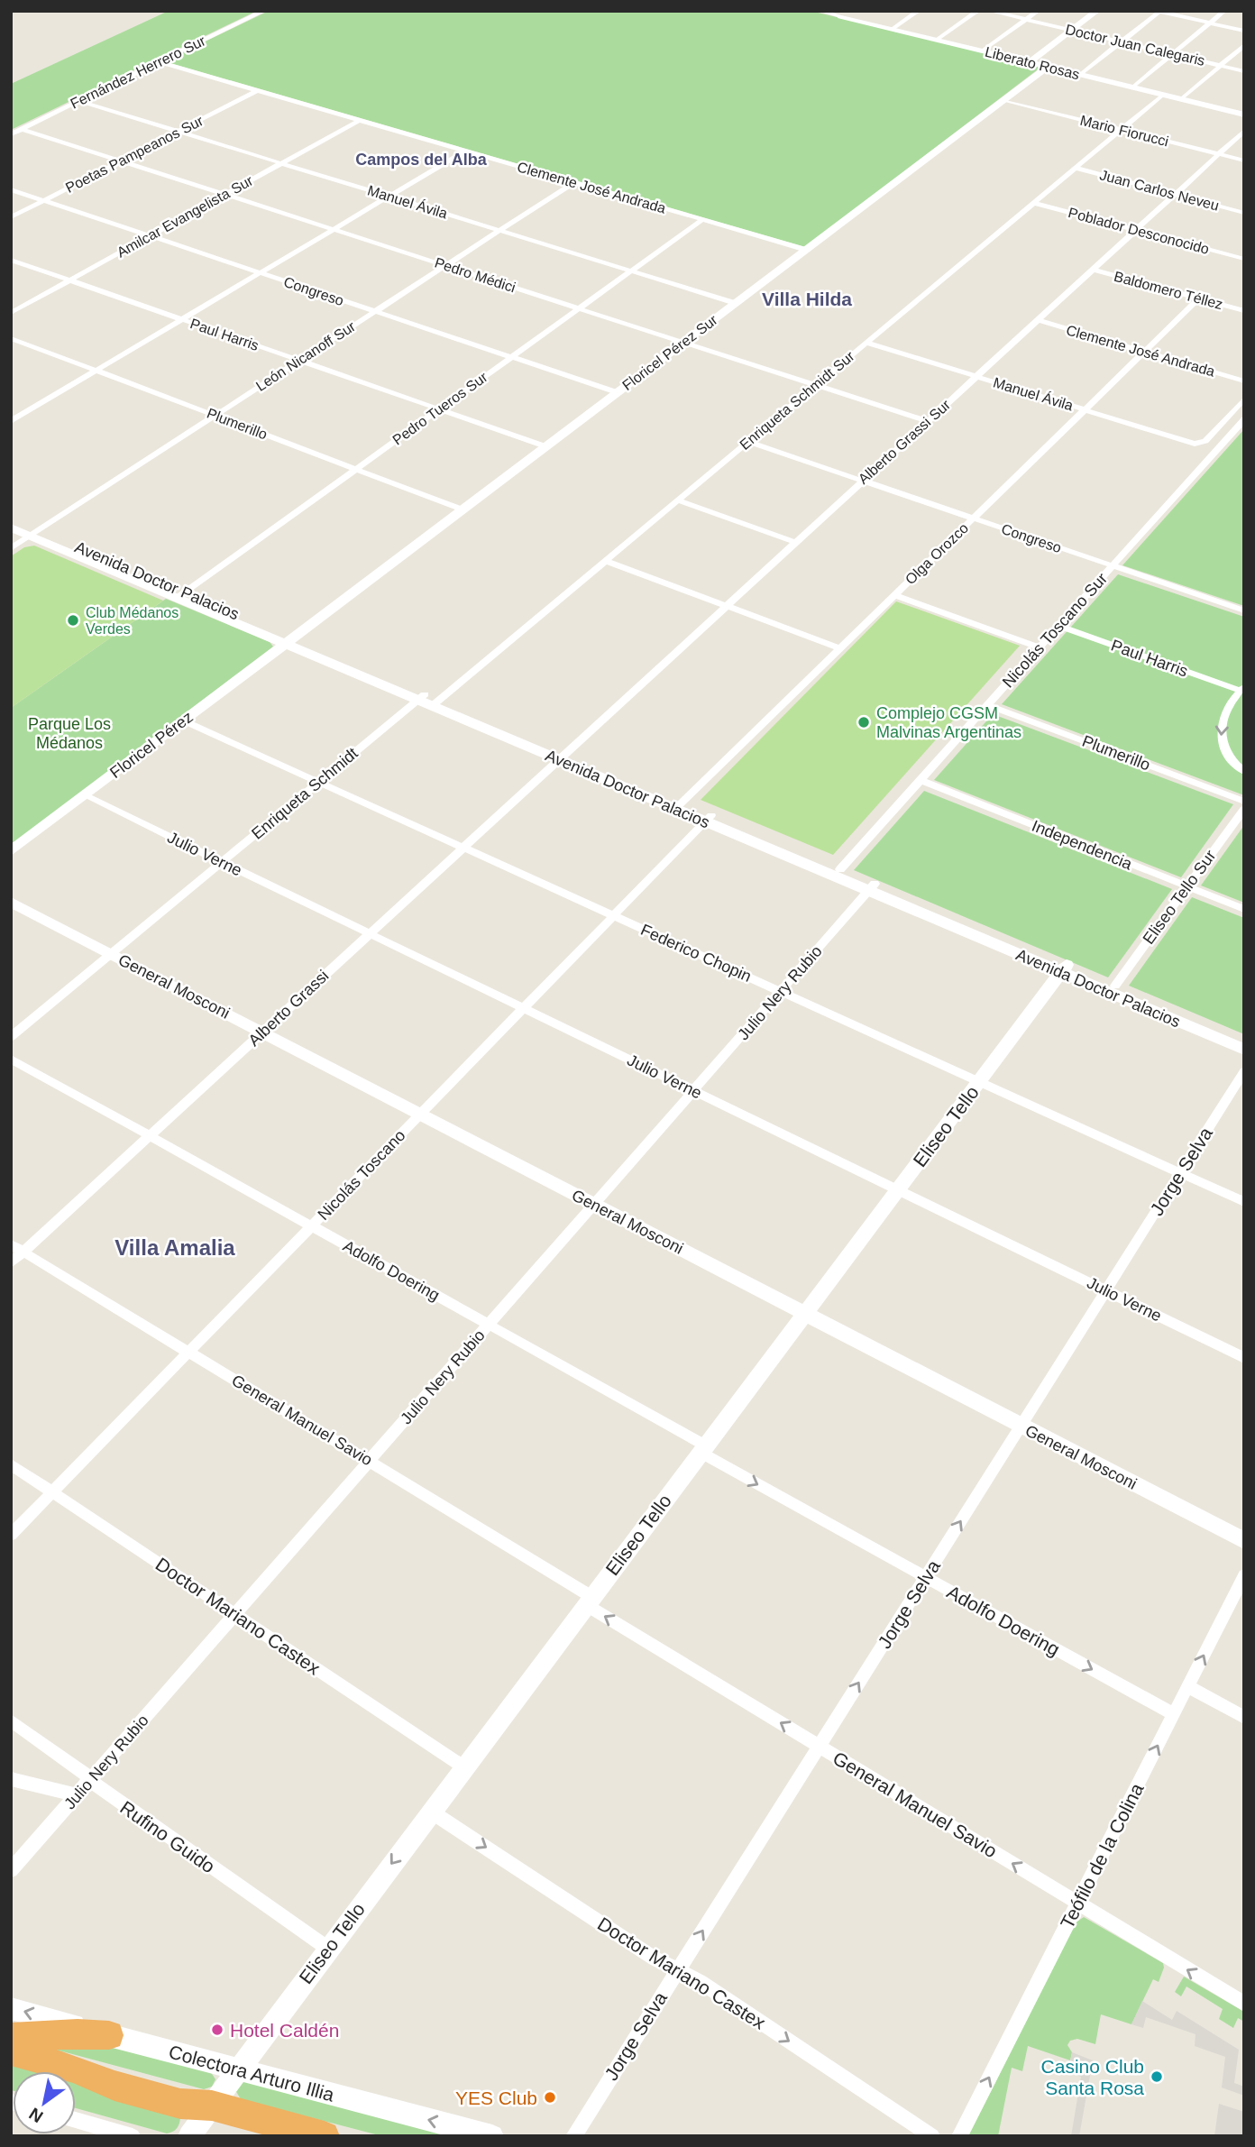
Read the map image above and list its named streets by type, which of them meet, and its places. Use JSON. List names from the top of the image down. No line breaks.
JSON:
{"streets":{"street":["Doctor Juan Calegaris","Liberato Rosas","Fernández Herrero Sur","Mario Fiorucci","Poetas Pampeanos Sur","Clemente José Andrada","Juan Carlos Neveu","Manuel Ávila","Amilcar Evangelista Sur","Poblador Desconocido","Pedro Médici","Baldomero Téllez","Congreso","Paul Harris","Floricel Pérez Sur","León Nicanoff Sur","Enriqueta Schmidt Sur","Pedro Tueros Sur","Plumerillo","Alberto Grassi Sur","Olga Orozco","Avenida Doctor Palacios","Nicolás Toscano Sur","Floricel Pérez","Enriqueta Schmidt","Independencia","Julio Verne","Eliseo Tello Sur","Federico Chopin","General Mosconi","Julio Nery Rubio","Alberto Grassi","Eliseo Tello","Jorge Selva","Nicolás Toscano","Adolfo Doering","General Manuel Savio","Doctor Mariano Castex","Rufino Guido","Teófilo de la Colina","Colectora Arturo Illia"]},"crossings":[["Liberato Rosas","Floricel Pérez Sur"],["Liberato Rosas","Enriqueta Schmidt Sur"],["Fernández Herrero Sur","Clemente José Andrada"],["Fernández Herrero Sur","Manuel Ávila"],["Fernández Herrero Sur","Pedro Médici"],["Mario Fiorucci","Floricel Pérez Sur"],["Mario Fiorucci","Enriqueta Schmidt Sur"],["Mario Fiorucci","Alberto Grassi Sur"],["Poetas Pampeanos Sur","Clemente José Andrada"],["Poetas Pampeanos Sur","Manuel Ávila"],["Poetas Pampeanos Sur","Pedro Médici"],["Poetas Pampeanos Sur","Congreso"],["Clemente José Andrada","Amilcar Evangelista Sur"],["Clemente José Andrada","Floricel Pérez Sur"],["Clemente José Andrada","León Nicanoff Sur"],["Clemente José Andrada","Pedro Tueros Sur"],["Clemente José Andrada","Alberto Grassi Sur"],["Clemente José Andrada","Olga Orozco"],["Juan Carlos Neveu","Enriqueta Schmidt Sur"],["Juan Carlos Neveu","Alberto Grassi Sur"],["Manuel Ávila","Amilcar Evangelista Sur"],["Manuel Ávila","Floricel Pérez Sur"],["Manuel Ávila","León Nicanoff Sur"],["Manuel Ávila","Enriqueta Schmidt Sur"],["Manuel Ávila","Pedro Tueros Sur"],["Manuel Ávila","Alberto Grassi Sur"],["Manuel Ávila","Olga Orozco"],["Amilcar Evangelista Sur","Pedro Médici"],["Amilcar Evangelista Sur","Congreso"],["Amilcar Evangelista Sur","Paul Harris"],["Poblador Desconocido","Enriqueta Schmidt Sur"],["Poblador Desconocido","Alberto Grassi Sur"],["Pedro Médici","Floricel Pérez Sur"],["Pedro Médici","León Nicanoff Sur"],["Pedro Médici","Enriqueta Schmidt Sur"],["Pedro Médici","Pedro Tueros Sur"],["Pedro Médici","Alberto Grassi Sur"],["Baldomero Téllez","Alberto Grassi Sur"],["Baldomero Téllez","Olga Orozco"],["Congreso","Floricel Pérez Sur"],["Congreso","León Nicanoff Sur"],["Congreso","Enriqueta Schmidt Sur"],["Congreso","Pedro Tueros Sur"],["Congreso","Alberto Grassi Sur"],["Congreso","Olga Orozco"],["Congreso","Nicolás Toscano Sur"],["Paul Harris","Floricel Pérez Sur"],["Paul Harris","León Nicanoff Sur"],["Paul Harris","Pedro Tueros Sur"],["Paul Harris","Nicolás Toscano Sur"],["Floricel Pérez Sur","Plumerillo"],["Floricel Pérez Sur","Avenida Doctor Palacios"],["Floricel Pérez Sur","Floricel Pérez"],["León Nicanoff Sur","Plumerillo"],["León Nicanoff Sur","Avenida Doctor Palacios"],["Enriqueta Schmidt Sur","Avenida Doctor Palacios"],["Enriqueta Schmidt Sur","Enriqueta Schmidt"],["Pedro Tueros Sur","Plumerillo"],["Pedro Tueros Sur","Avenida Doctor Palacios"],["Plumerillo","Nicolás Toscano Sur"],["Alberto Grassi Sur","Avenida Doctor Palacios"],["Alberto Grassi Sur","Alberto Grassi"],["Olga Orozco","Avenida Doctor Palacios"],["Avenida Doctor Palacios","Nicolás Toscano Sur"],["Avenida Doctor Palacios","Floricel Pérez"],["Avenida Doctor Palacios","Enriqueta Schmidt"],["Avenida Doctor Palacios","Eliseo Tello Sur"],["Avenida Doctor Palacios","Julio Nery Rubio"],["Avenida Doctor Palacios","Alberto Grassi"],["Avenida Doctor Palacios","Eliseo Tello"],["Avenida Doctor Palacios","Nicolás Toscano"],["Nicolás Toscano Sur","Independencia"],["Floricel Pérez","Julio Verne"],["Floricel Pérez","Federico Chopin"],["Enriqueta Schmidt","Julio Verne"],["Enriqueta Schmidt","Federico Chopin"],["Enriqueta Schmidt","General Mosconi"],["Independencia","Eliseo Tello Sur"],["Julio Verne","Julio Nery Rubio"],["Julio Verne","Alberto Grassi"],["Julio Verne","Eliseo Tello"],["Julio Verne","Jorge Selva"],["Julio Verne","Nicolás Toscano"],["Federico Chopin","Julio Nery Rubio"],["Federico Chopin","Alberto Grassi"],["Federico Chopin","Eliseo Tello"],["Federico Chopin","Jorge Selva"],["Federico Chopin","Nicolás Toscano"],["General Mosconi","Julio Nery Rubio"],["General Mosconi","Alberto Grassi"],["General Mosconi","Eliseo Tello"],["General Mosconi","Jorge Selva"],["General Mosconi","Nicolás Toscano"],["Julio Nery Rubio","Adolfo Doering"],["Julio Nery Rubio","General Manuel Savio"],["Julio Nery Rubio","Doctor Mariano Castex"],["Julio Nery Rubio","Rufino Guido"],["Alberto Grassi","Adolfo Doering"],["Alberto Grassi","General Manuel Savio"],["Eliseo Tello","Adolfo Doering"],["Eliseo Tello","General Manuel Savio"],["Eliseo Tello","Doctor Mariano Castex"],["Eliseo Tello","Rufino Guido"],["Eliseo Tello","Colectora Arturo Illia"],["Jorge Selva","Adolfo Doering"],["Jorge Selva","General Manuel Savio"],["Jorge Selva","Doctor Mariano Castex"],["Nicolás Toscano","Adolfo Doering"],["Nicolás Toscano","General Manuel Savio"],["Nicolás Toscano","Doctor Mariano Castex"],["Adolfo Doering","Teófilo de la Colina"],["General Manuel Savio","Teófilo de la Colina"]],"one_way":["Jorge Selva","Adolfo Doering","General Manuel Savio","Doctor Mariano Castex","Teófilo de la Colina","Colectora Arturo Illia"],"districts":["Campos del Alba","Villa Hilda","Villa Amalia"],"parks":["Parque Los Médanos"],"places":["Club Médanos Verdes","Complejo CGSM Malvinas Argentinas","Hotel Caldén","Casino Club Santa Rosa","YES Club"],"north":"bottom left"}
